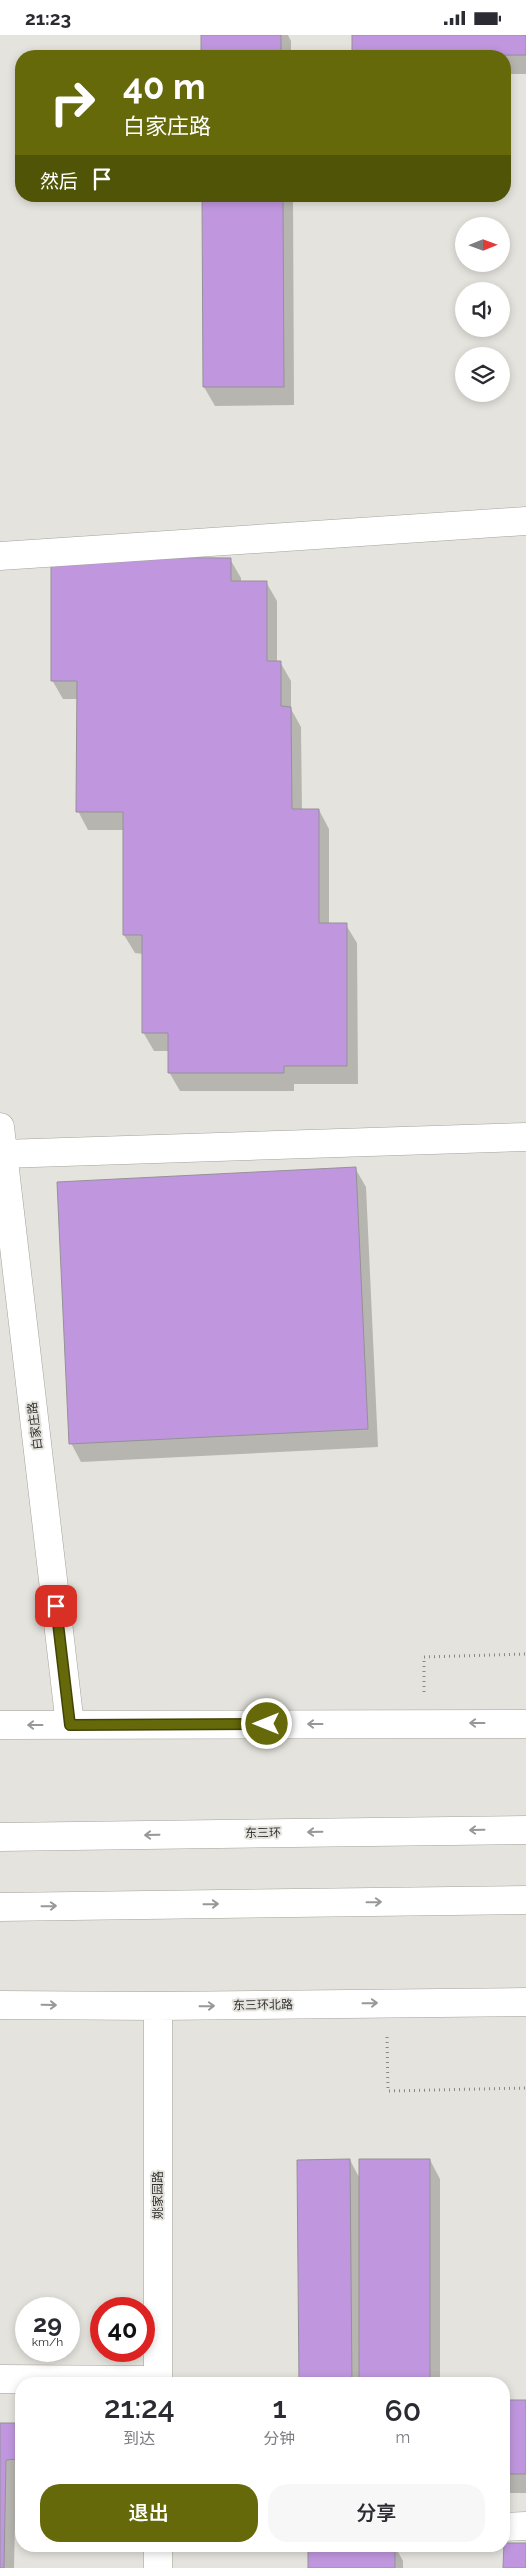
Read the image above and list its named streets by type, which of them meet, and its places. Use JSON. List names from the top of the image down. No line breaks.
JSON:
{"streets":{"main road":["白家庄路","东三环","东三环北路","姚家园路"]},"crossings":[["东三环北路","姚家园路"]],"north":"right","page":{"status":"21:23","turn":["40 m","白家庄路"],"then":"然后","speed":"29 km/h","limit":"40","eta":["21:24","到达","1","分钟","60","m"],"buttons":["退出","分享"]}}
